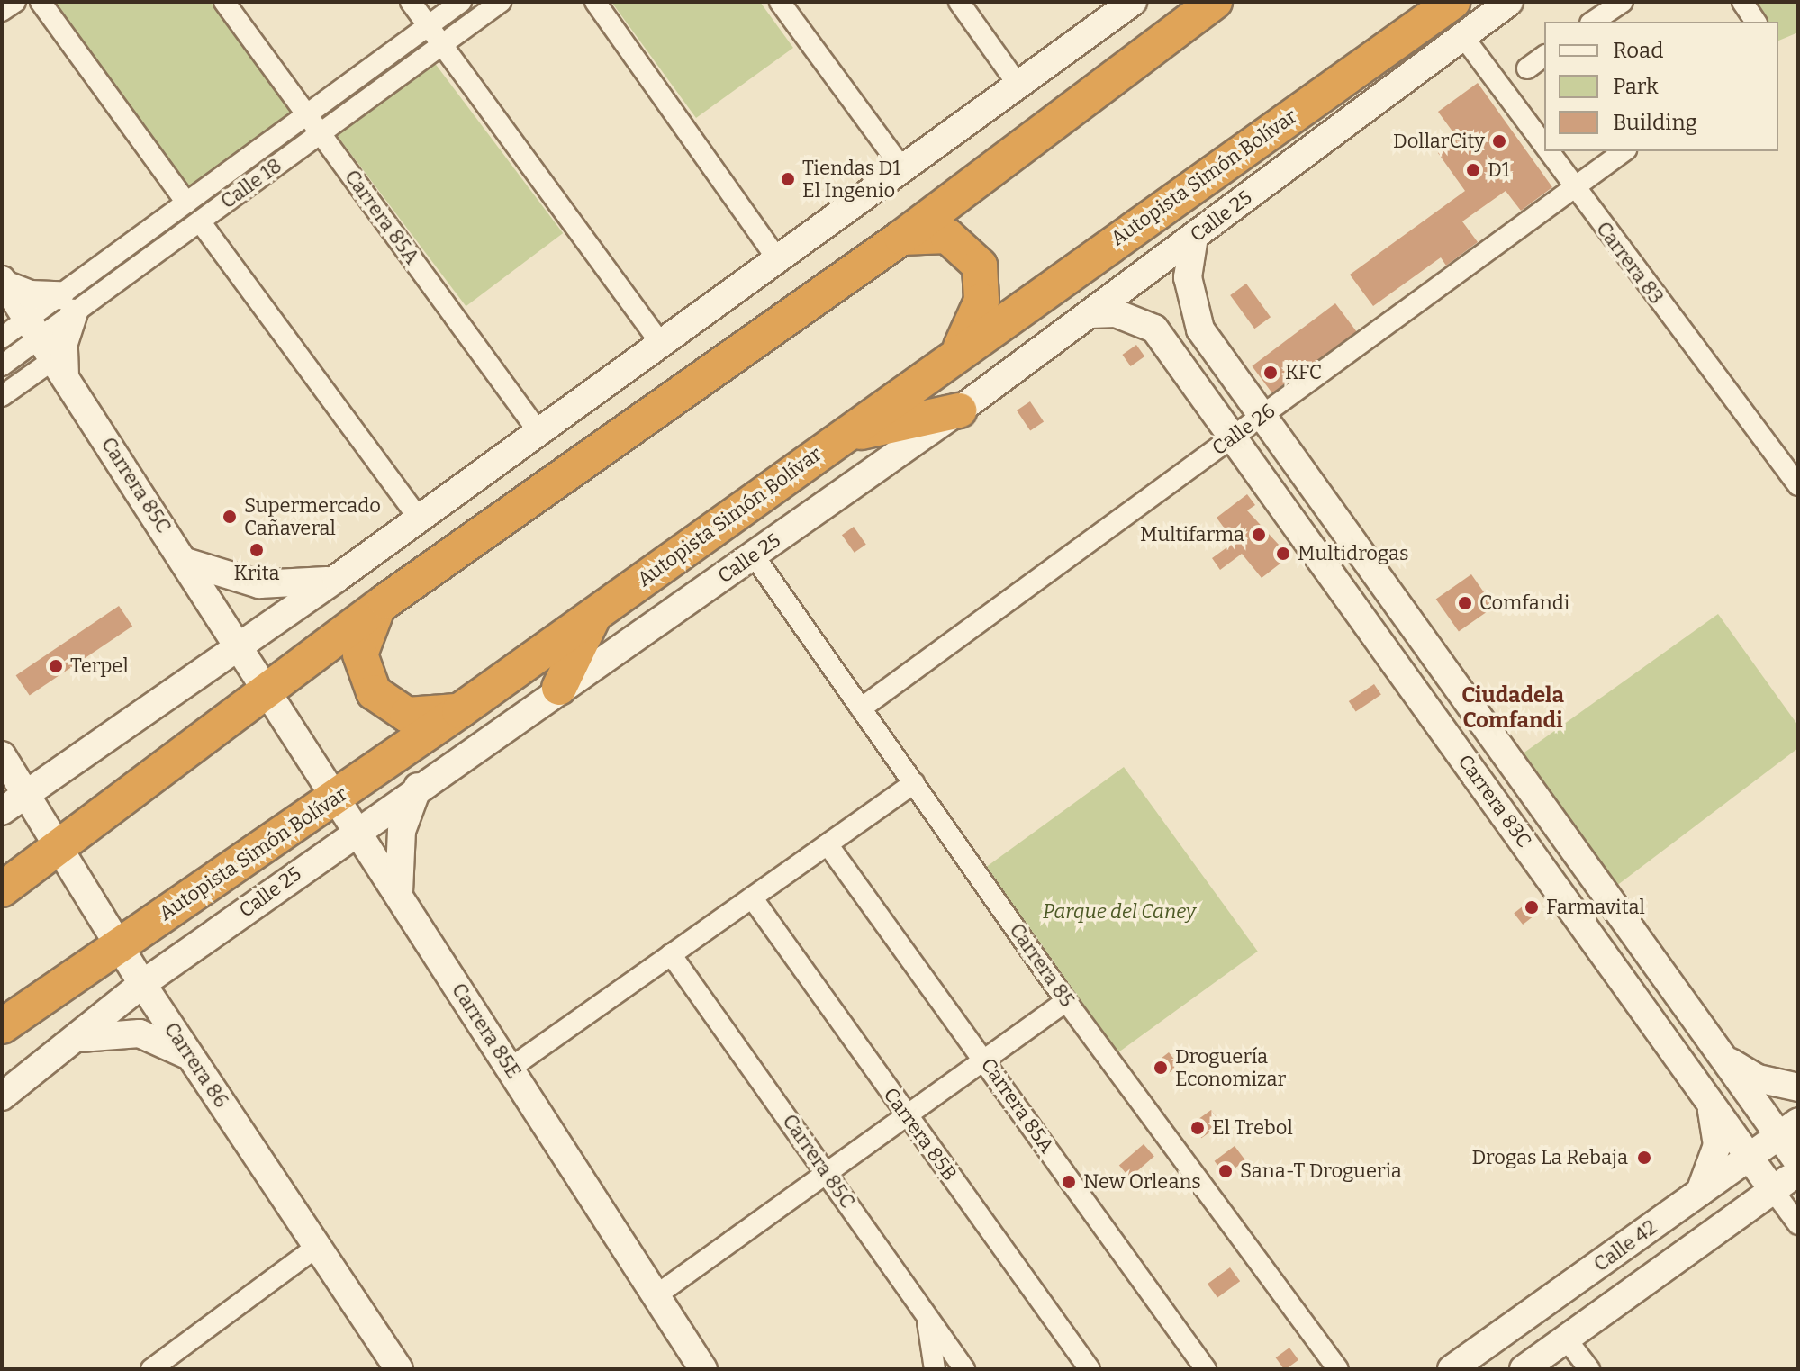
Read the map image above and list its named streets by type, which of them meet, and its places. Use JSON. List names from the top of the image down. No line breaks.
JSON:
{"streets":{"highway":["Autopista Simón Bolívar"],"street":["Calle 18","Calle 25","Carrera 85A","Carrera 83","Calle 26","Carrera 85C","Carrera 83C","Carrera 85","Carrera 85E","Carrera 86","Carrera 85B","Calle 42"]},"crossings":[["Autopista Simón Bolívar","Carrera 85E"],["Autopista Simón Bolívar","Carrera 86"],["Calle 18","Carrera 85A"],["Calle 18","Carrera 85C"],["Calle 25","Carrera 83"],["Calle 25","Carrera 83C"],["Calle 25","Carrera 85"],["Calle 25","Carrera 85E"],["Calle 25","Carrera 86"],["Carrera 83","Calle 26"],["Calle 26","Carrera 83C"],["Calle 26","Carrera 85"],["Carrera 85C","Carrera 85E"],["Carrera 83C","Calle 42"]],"districts":["Ciudadela Comfandi"],"parks":["Parque del Caney"],"places":["DollarCity","D1","Tiendas D1 El Ingenio","KFC","Supermercado Cañaveral","Multifarma","Krita","Multidrogas","Comfandi","Terpel","Farmavital","Droguería Economizar","El Trebol","Drogas La Rebaja","Sana-T Drogueria","New Orleans"],"legend":["Road","Park","Building"]}
